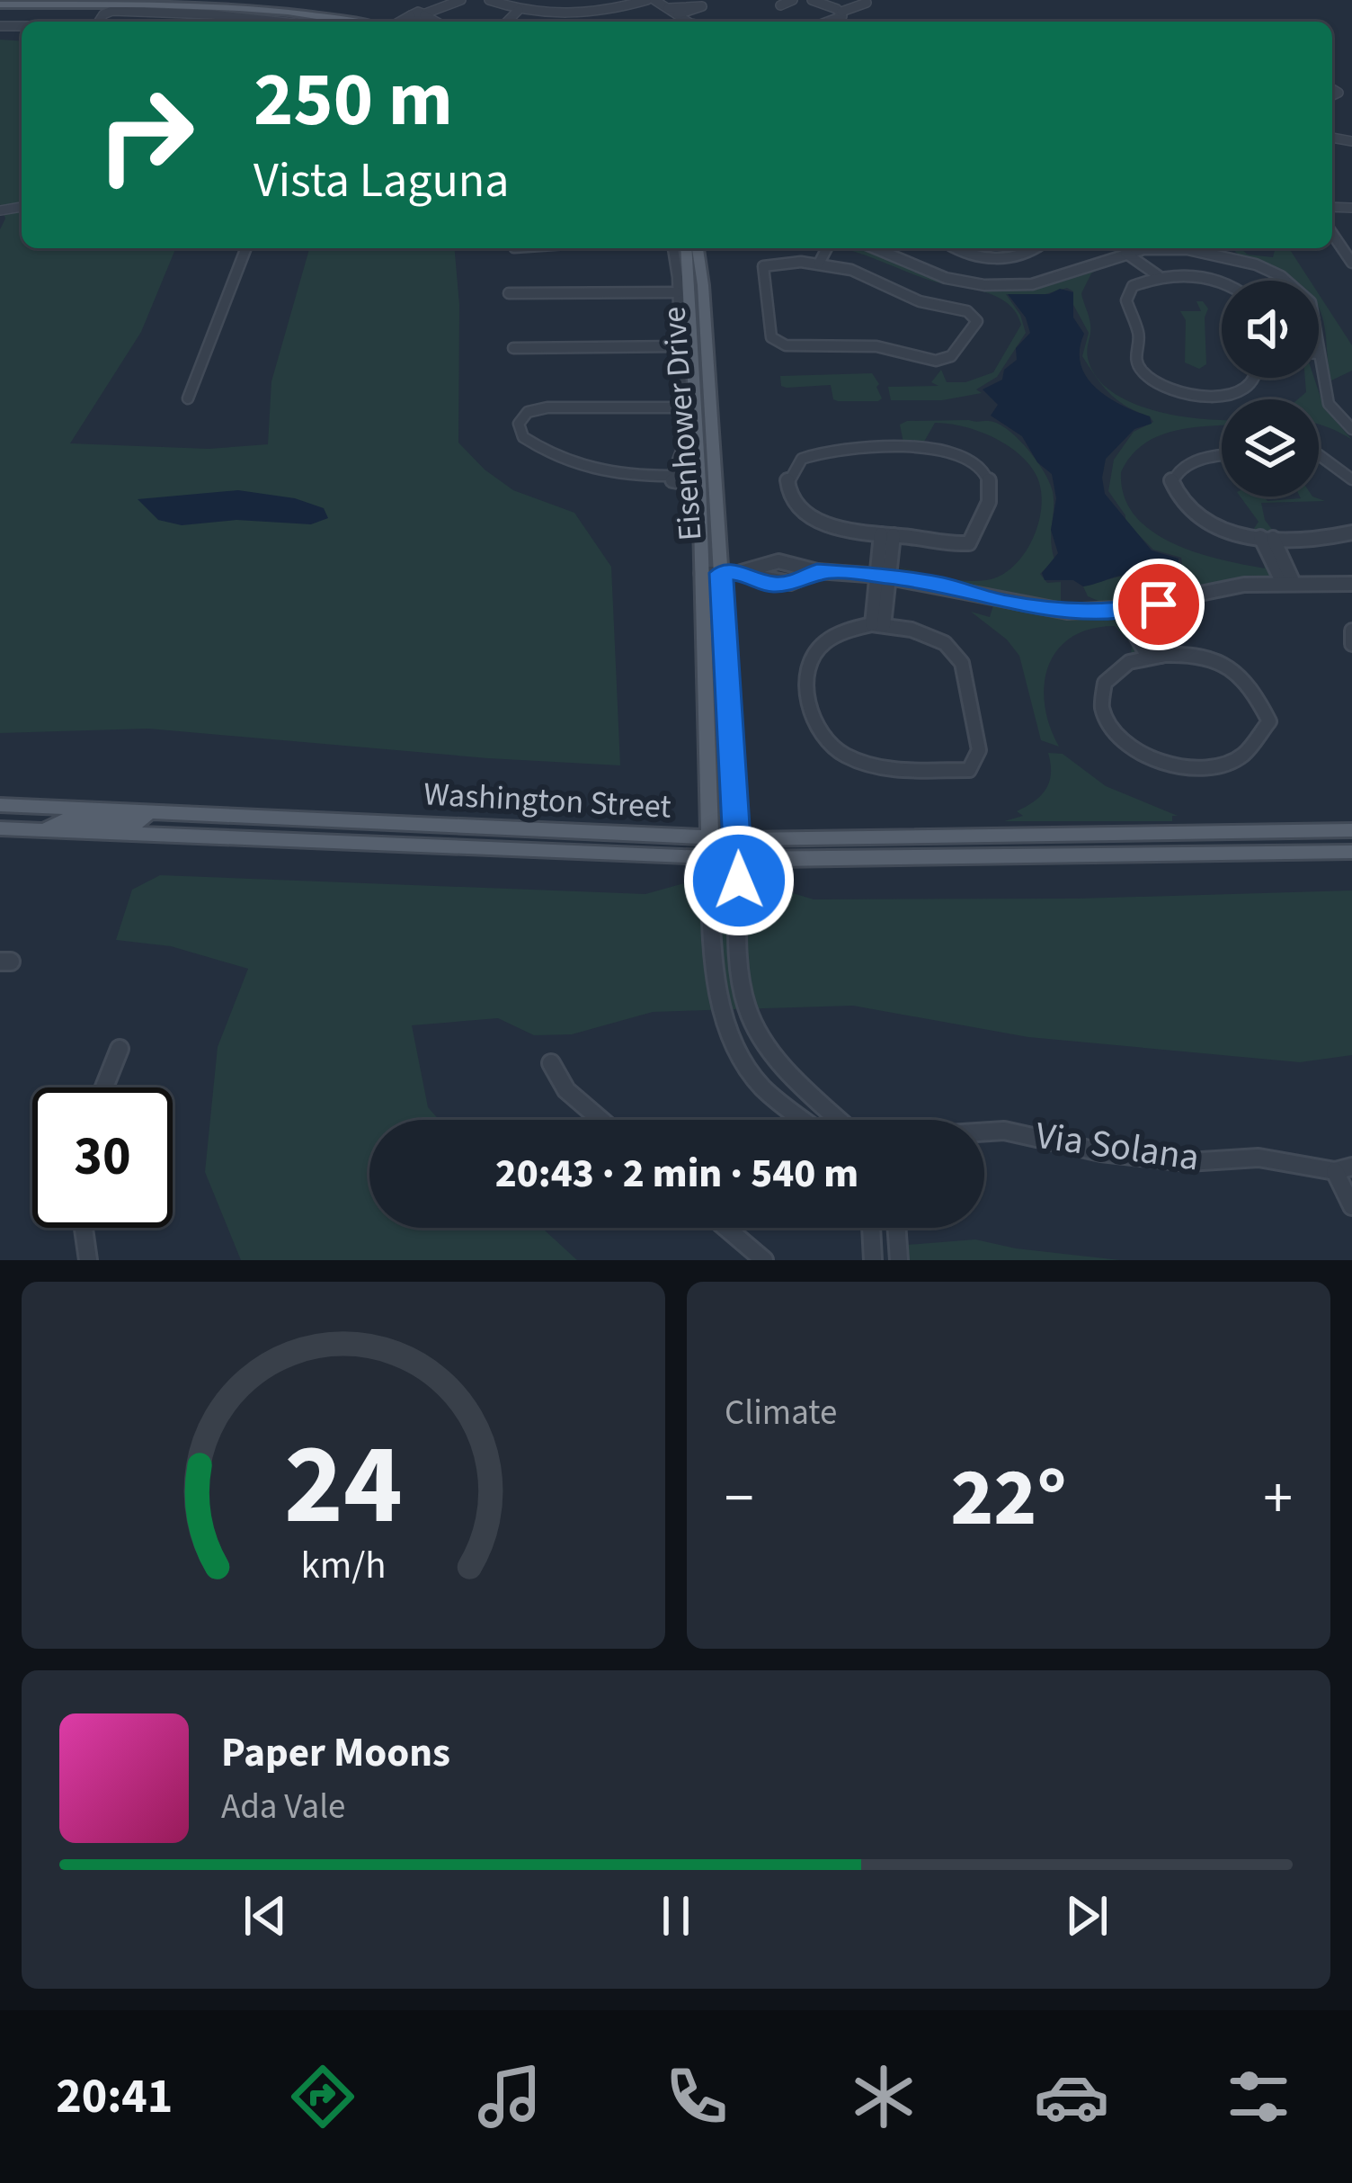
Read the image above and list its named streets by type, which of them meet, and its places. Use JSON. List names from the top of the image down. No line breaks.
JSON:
{"streets":{"main road":["Eisenhower Drive","Washington Street"],"street":["Via Solana"]},"crossings":[["Eisenhower Drive","Washington Street"]],"page":{"turn":["250 m","Vista Laguna"],"limit":"30","trip":"20:43 · 2 min · 540 m","tile":"Climate","heat":["−","22°","+"],"song":["Paper Moons","Ada Vale"],"tabs":"20:41","gauge":["24","km/h"]}}
